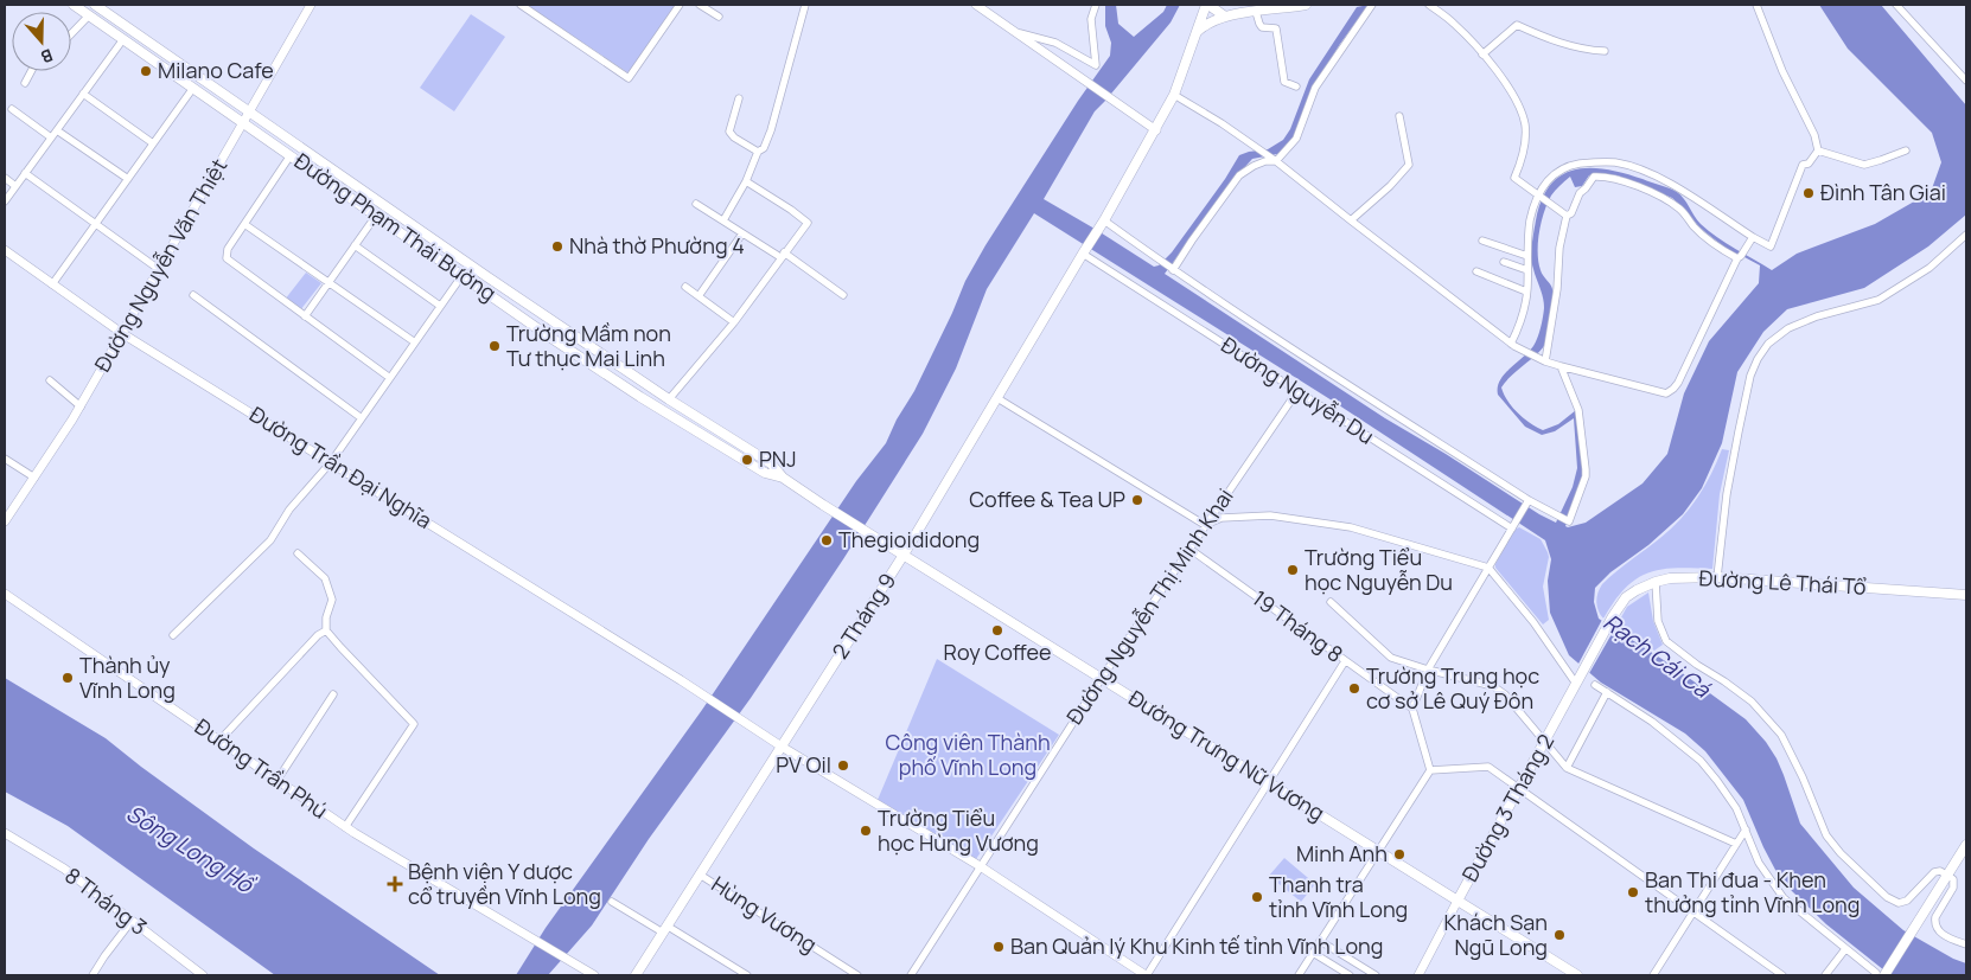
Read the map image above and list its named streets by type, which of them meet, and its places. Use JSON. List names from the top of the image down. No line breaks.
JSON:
{"streets":{"main road":["Đường Phạm Thái Bường","Đường Lê Thái Tổ","2 Tháng 9","Đường Trưng Nữ Vương","Đường 3 Tháng 2"],"street":["Đường Nguyễn Văn Thiệt","Đường Nguyễn Du","Đường Trần Đại Nghĩa","Đường Nguyễn Thị Minh Khai","19 Tháng 8","Đường Trần Phú","8 Tháng 3","Hùng Vương"]},"crossings":[["Đường Phạm Thái Bường","Đường Nguyễn Văn Thiệt"],["Đường Phạm Thái Bường","Đường Trưng Nữ Vương"],["Đường Nguyễn Văn Thiệt","Đường Trần Đại Nghĩa"],["Đường Nguyễn Du","Đường Nguyễn Thị Minh Khai"],["Đường Nguyễn Du","2 Tháng 9"],["Đường Trần Đại Nghĩa","Đường Nguyễn Thị Minh Khai"],["Đường Trần Đại Nghĩa","2 Tháng 9"],["Đường Lê Thái Tổ","Đường 3 Tháng 2"],["Đường Nguyễn Thị Minh Khai","19 Tháng 8"],["Đường Nguyễn Thị Minh Khai","Đường Trưng Nữ Vương"],["2 Tháng 9","Đường Trưng Nữ Vương"],["2 Tháng 9","Hùng Vương"],["Đường Trưng Nữ Vương","Đường 3 Tháng 2"]],"water":["Rạch Cái Cá","Sông Long Hồ"],"parks":["Công viên Thành phố Vĩnh Long"],"places":{"other":["Milano Cafe","Đình Tân Giai","Nhà thờ Phường 4","Trường Mầm non Tư thục Mai Linh","PNJ","Coffee & Tea UP","Thegioididong","Trường Tiểu học Nguyễn Du","Roy Coffee","Thành ủy Vĩnh Long","Trường Trung học cơ sở Lê Quý Đôn","PV Oil","Trường Tiểu học Hùng Vương","Minh Anh","Ban Thi đua - Khen thưởng tỉnh Vĩnh Long","Thanh tra tỉnh Vĩnh Long","Khách Sạn Ngũ Long","Ban Quản lý Khu Kinh tế tỉnh Vĩnh Long"],"health":["Bệnh viện Y dược cổ truyền Vĩnh Long"]},"north":"bottom"}
